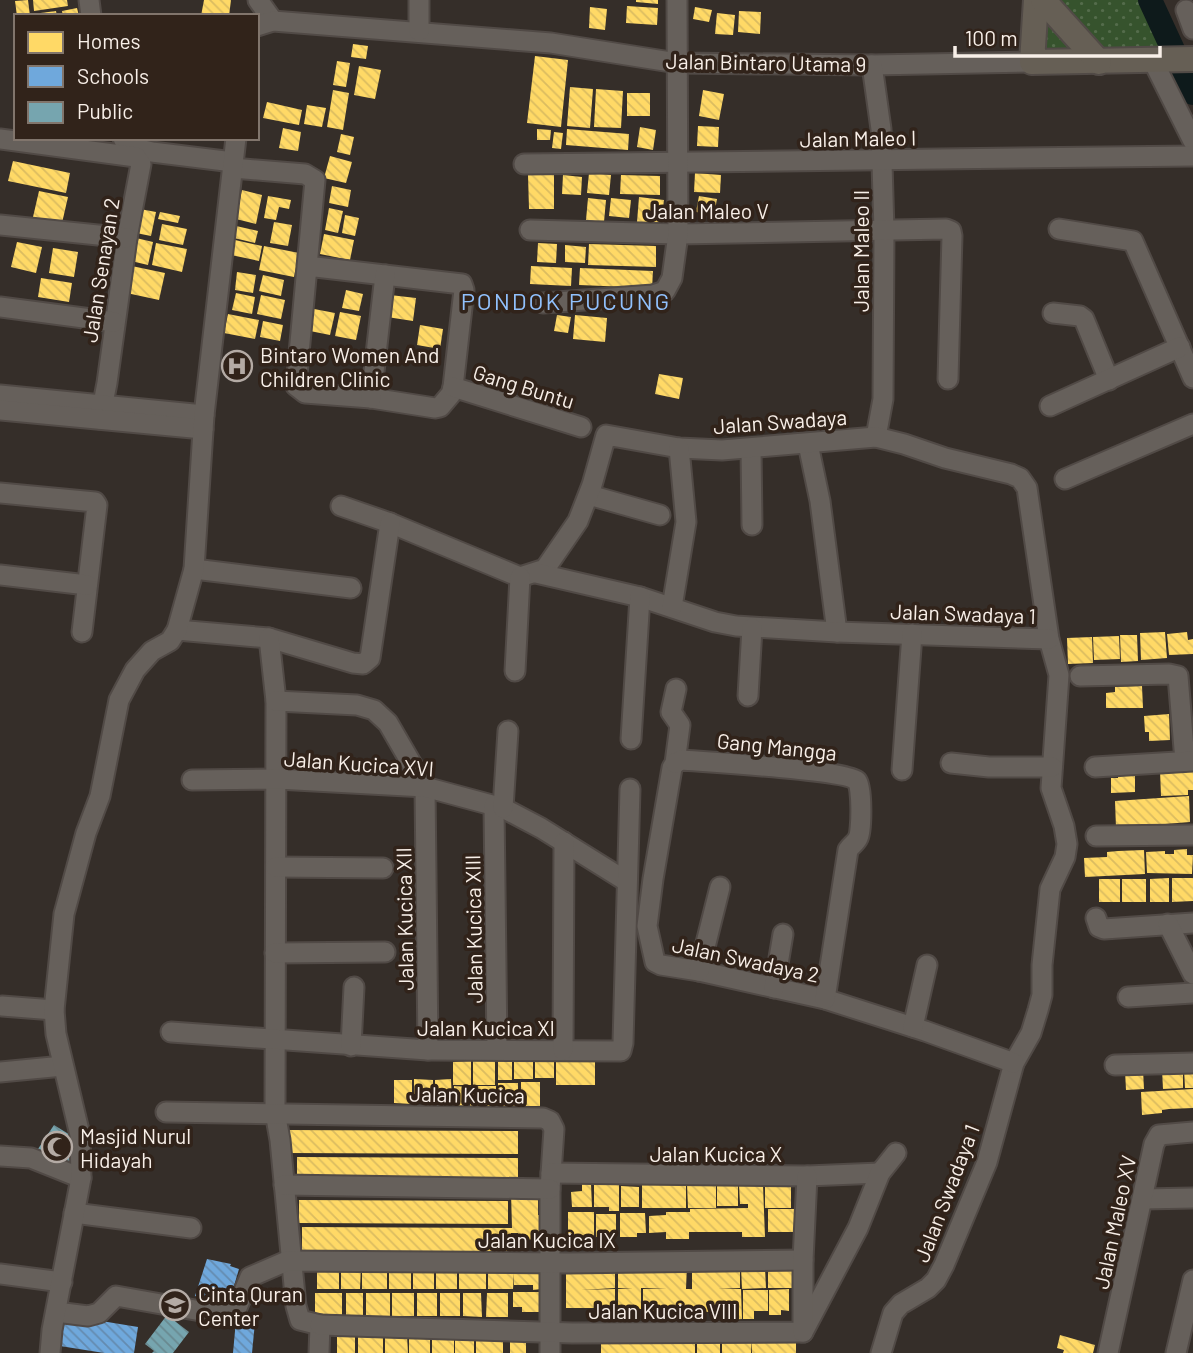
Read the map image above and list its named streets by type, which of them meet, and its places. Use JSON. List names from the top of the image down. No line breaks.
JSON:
{"streets":{"main road":["Jalan Bintaro Utama 9"],"street":["Jalan Maleo I","Jalan Maleo V","Jalan Maleo II","Jalan Senayan 2","Gang Buntu","Jalan Swadaya","Jalan Swadaya 1","Gang Mangga","Jalan Kucica XVI","Jalan Kucica XII","Jalan Kucica XIII","Jalan Swadaya 2","Jalan Kucica XI","Jalan Kucica","Jalan Kucica X","Jalan Maleo XV","Jalan Kucica IX","Jalan Kucica VIII"]},"crossings":[["Jalan Bintaro Utama 9","Jalan Maleo II"],["Jalan Maleo I","Jalan Maleo II"],["Jalan Maleo V","Jalan Maleo II"],["Jalan Maleo II","Jalan Swadaya"],["Jalan Swadaya","Jalan Swadaya 1"],["Jalan Swadaya 1","Jalan Swadaya 2"],["Gang Mangga","Jalan Swadaya 2"],["Jalan Kucica XVI","Jalan Kucica XII"],["Jalan Kucica XVI","Jalan Kucica XIII"],["Jalan Kucica XVI","Jalan Kucica XI"],["Jalan Kucica XII","Jalan Kucica XI"],["Jalan Kucica XIII","Jalan Kucica XI"],["Jalan Kucica","Jalan Kucica X"],["Jalan Kucica","Jalan Kucica IX"],["Jalan Kucica","Jalan Kucica VIII"]],"districts":["PONDOK PUCUNG"],"places":{"hospital":["Bintaro Women And Children Clinic"],"mosque":["Masjid Nurul Hidayah"],"school or university":["Cinta Quran Center"]},"legend":["Homes","Schools","Public"],"scale_bar":"100 m"}
